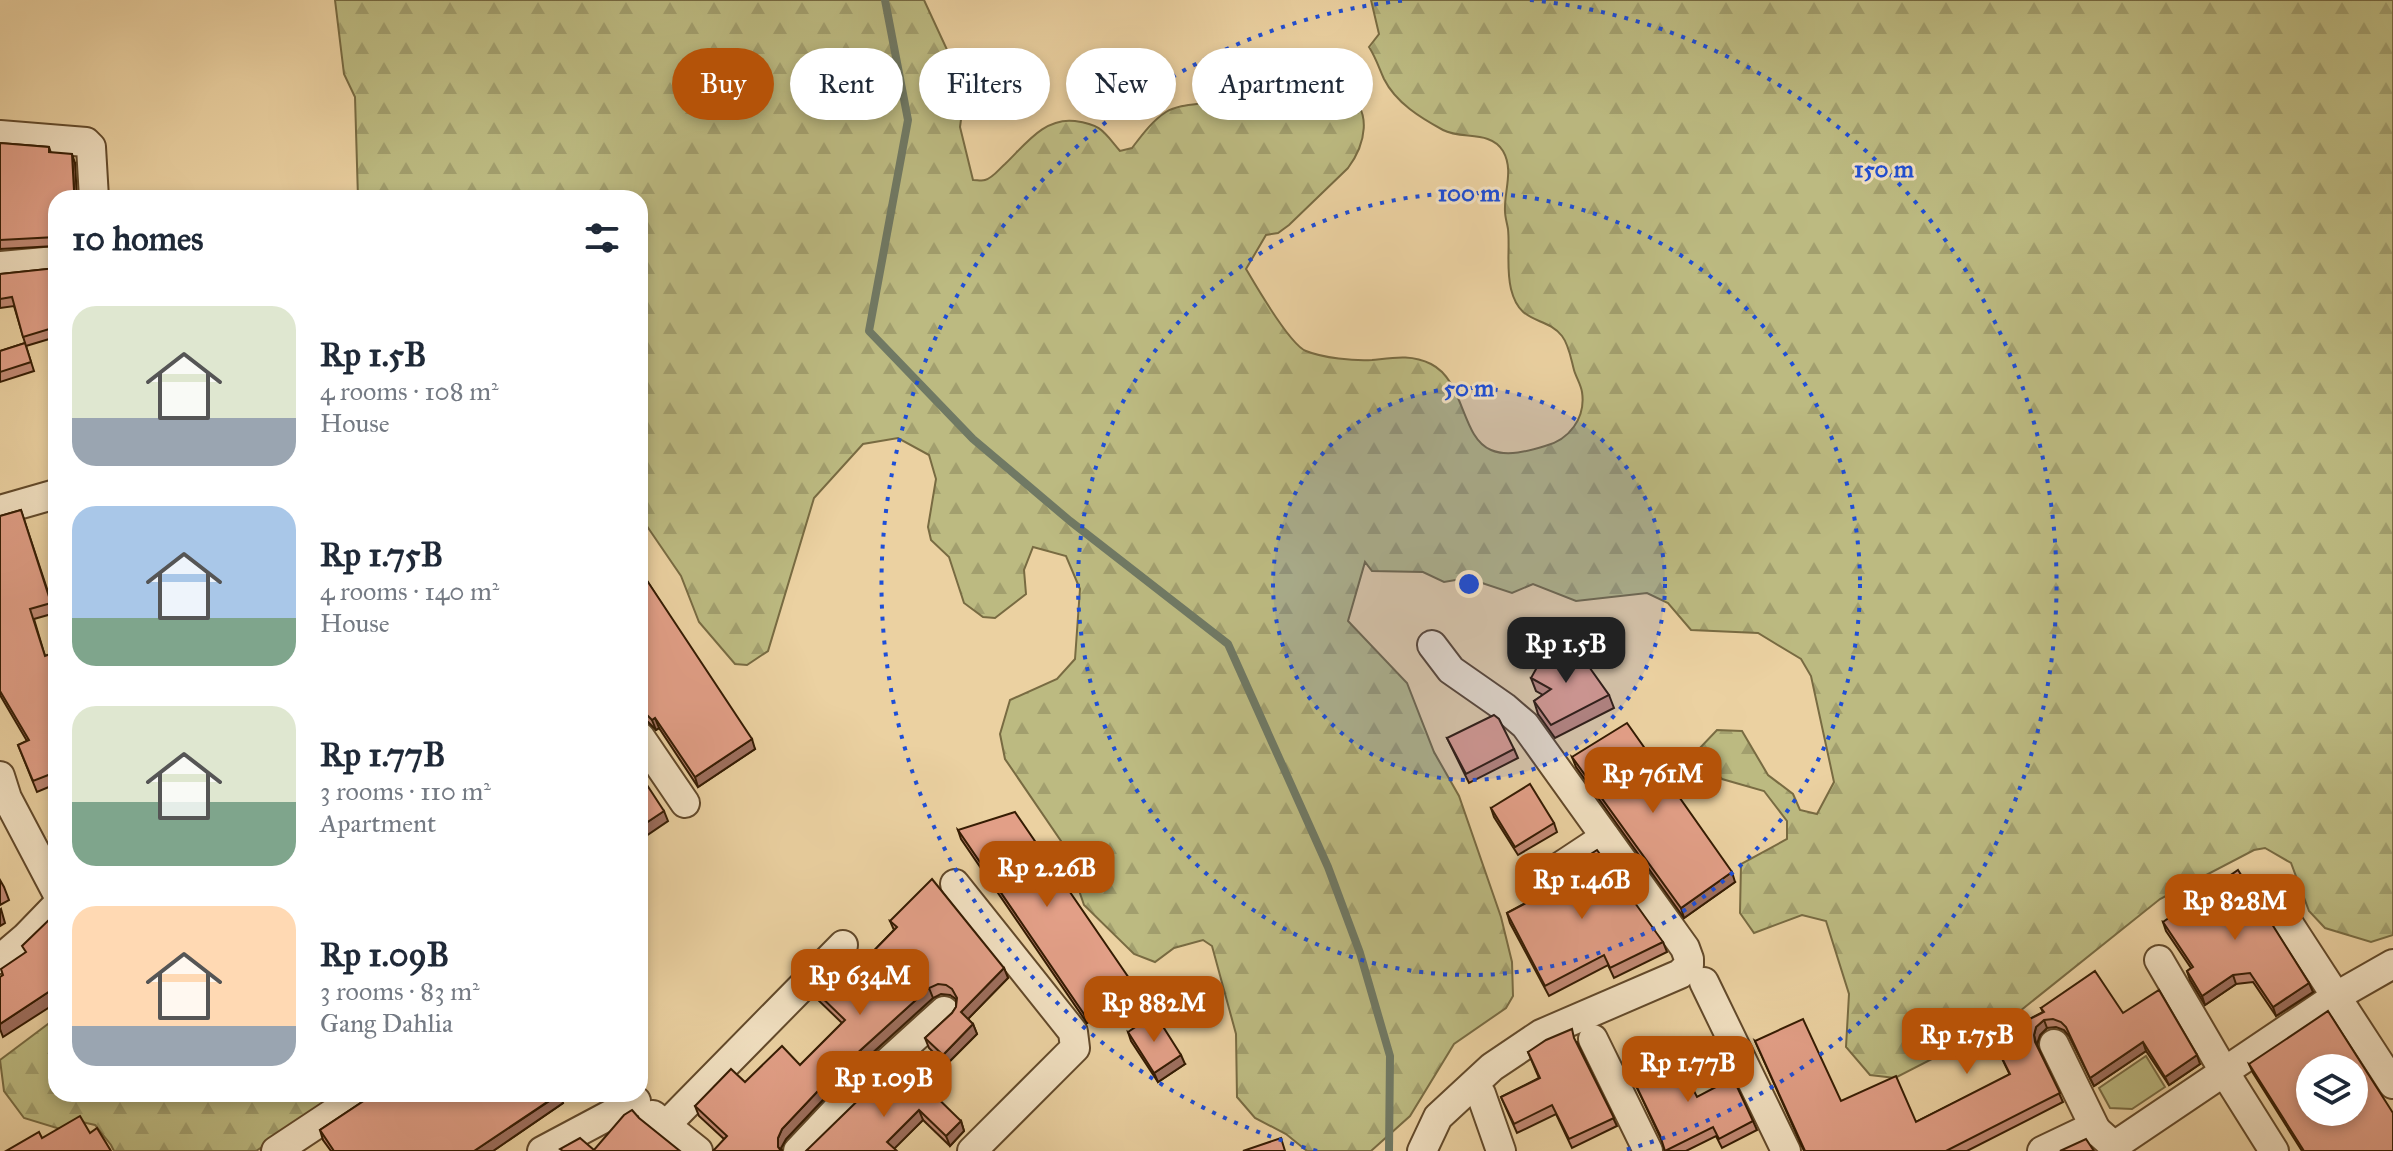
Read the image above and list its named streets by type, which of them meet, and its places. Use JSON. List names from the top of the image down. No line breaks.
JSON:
{"page":{"chip":["Buy","Rent","Filters","New","Apartment"],"heading":"10 homes","list":[{"name":"Rp 1.5B","note":"4 rooms · 108 m² · House"},{"name":"Rp 1.75B","note":"4 rooms · 140 m² · House"},{"name":"Rp 1.77B","note":"3 rooms · 110 m² · Apartment"},{"name":"Rp 1.09B","note":"3 rooms · 83 m² · Gang Dahlia"}],"price":["Rp 1.5B","Rp 761M","Rp 2.26B","Rp 1.46B","Rp 828M","Rp 634M","Rp 882M","Rp 1.75B","Rp 1.77B","Rp 1.09B"]},"rings":["150 m","100 m","50 m"]}
